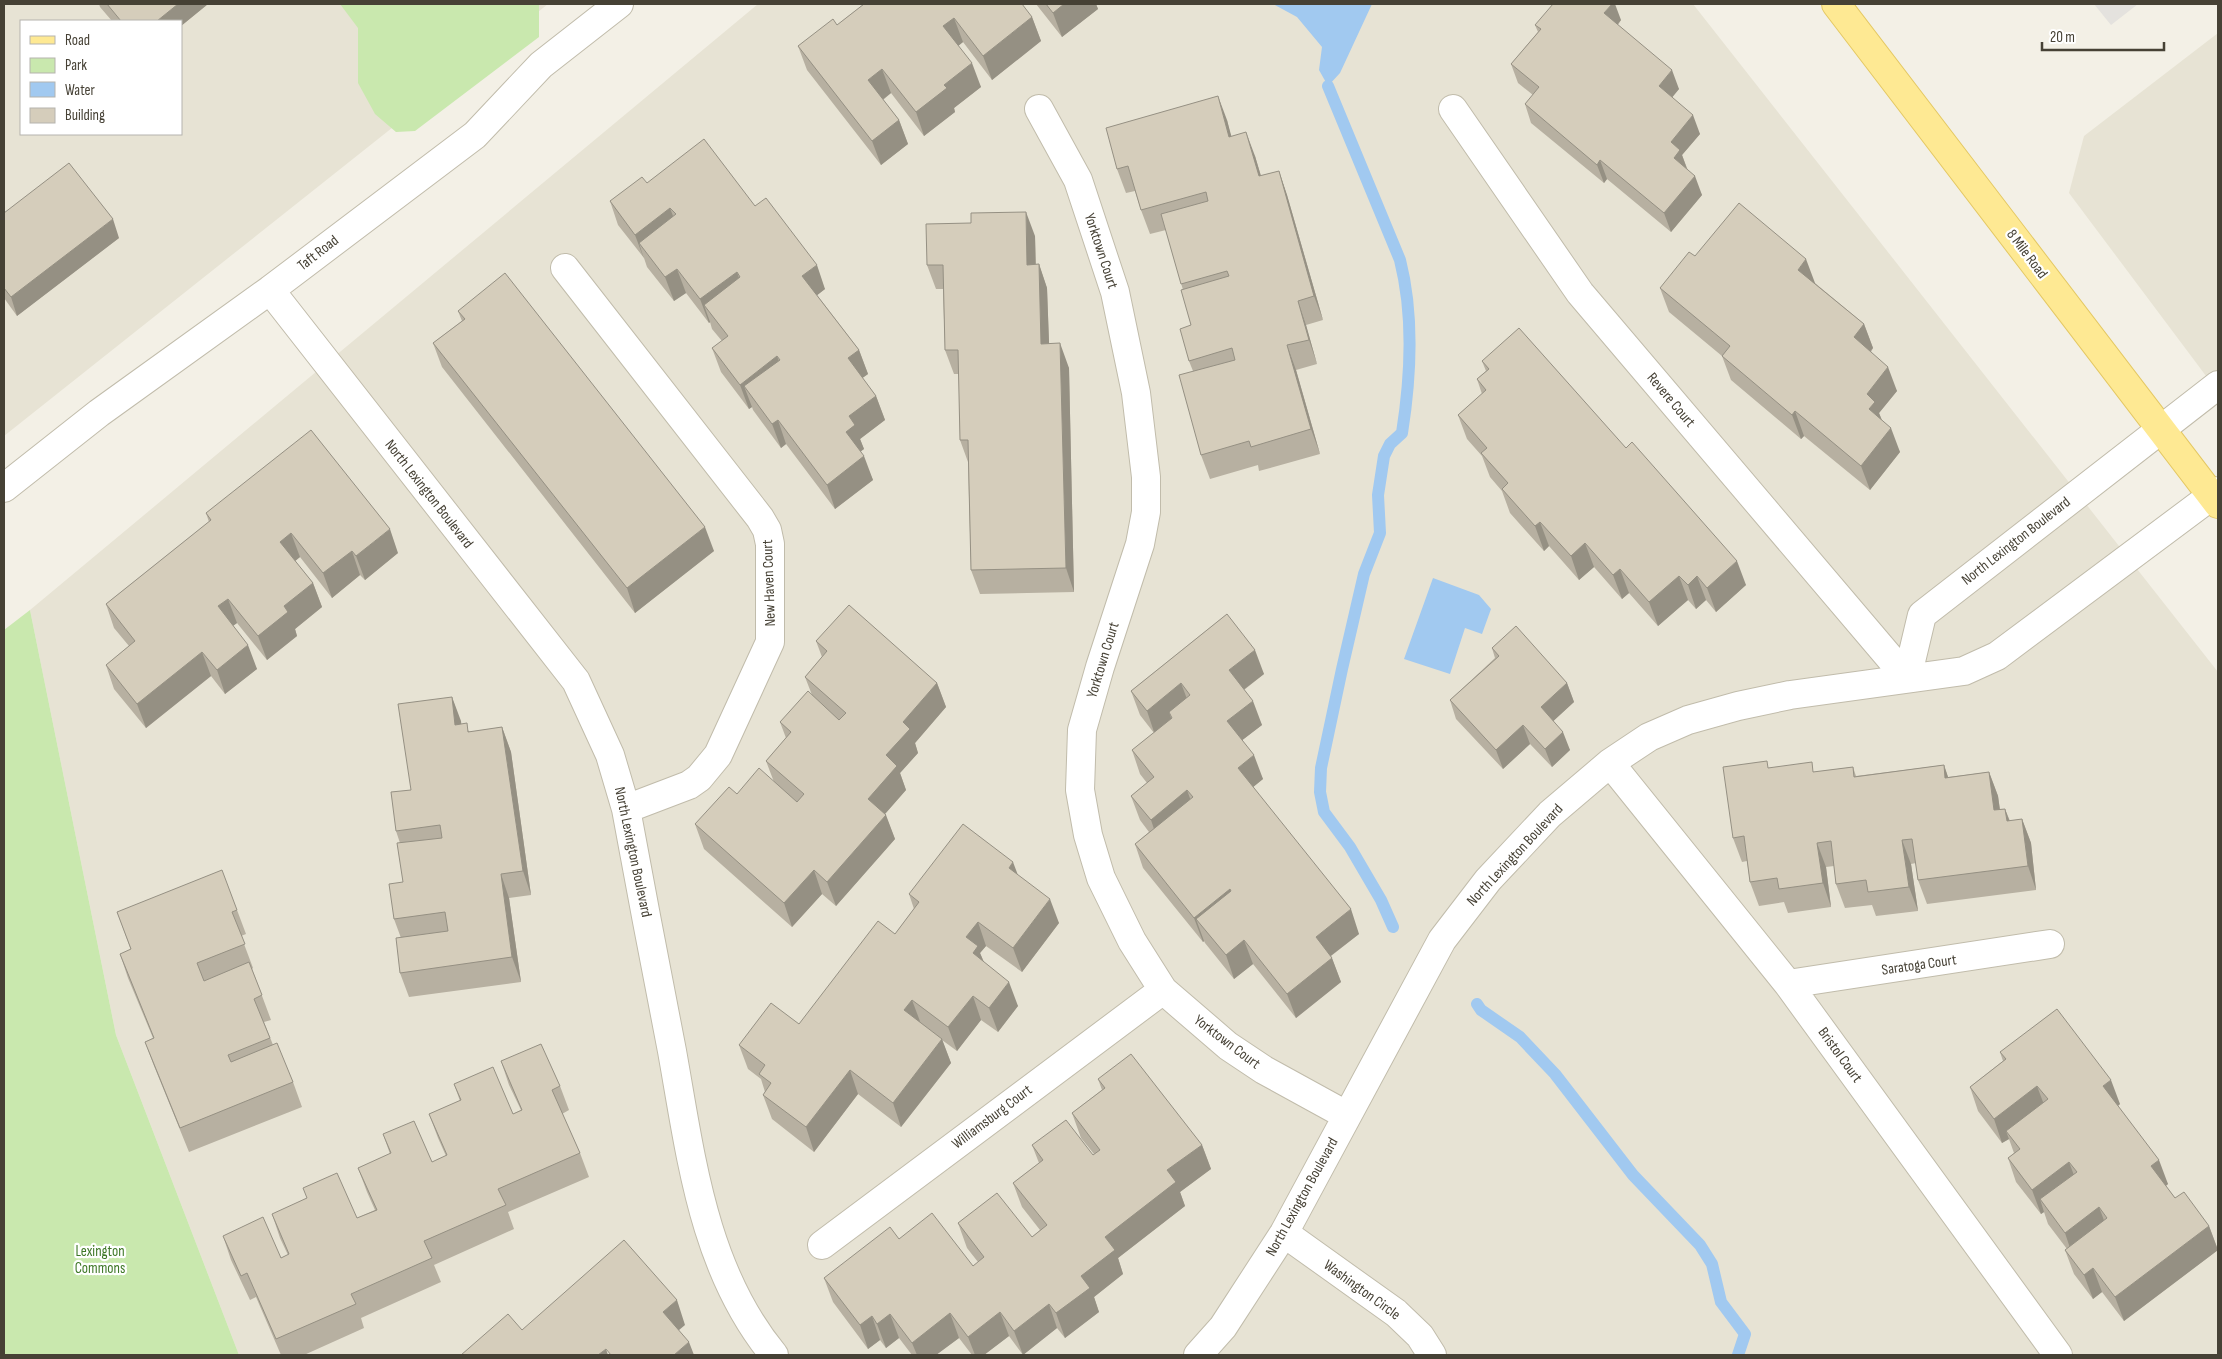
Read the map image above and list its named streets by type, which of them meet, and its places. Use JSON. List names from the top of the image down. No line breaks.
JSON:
{"streets":{"main road":["8 Mile Road"],"street":["Yorktown Court","Taft Road","Revere Court","North Lexington Boulevard","New Haven Court","Saratoga Court","Bristol Court","Williamsburg Court","Washington Circle"]},"crossings":[["Yorktown Court","North Lexington Boulevard"],["Yorktown Court","Williamsburg Court"],["Taft Road","North Lexington Boulevard"],["8 Mile Road","North Lexington Boulevard"],["Revere Court","North Lexington Boulevard"],["North Lexington Boulevard","New Haven Court"],["North Lexington Boulevard","Bristol Court"],["North Lexington Boulevard","Washington Circle"],["Saratoga Court","Bristol Court"]],"parks":["Lexington Commons"],"legend":["Road","Park","Water","Building"],"scale_bar":"20 m"}
